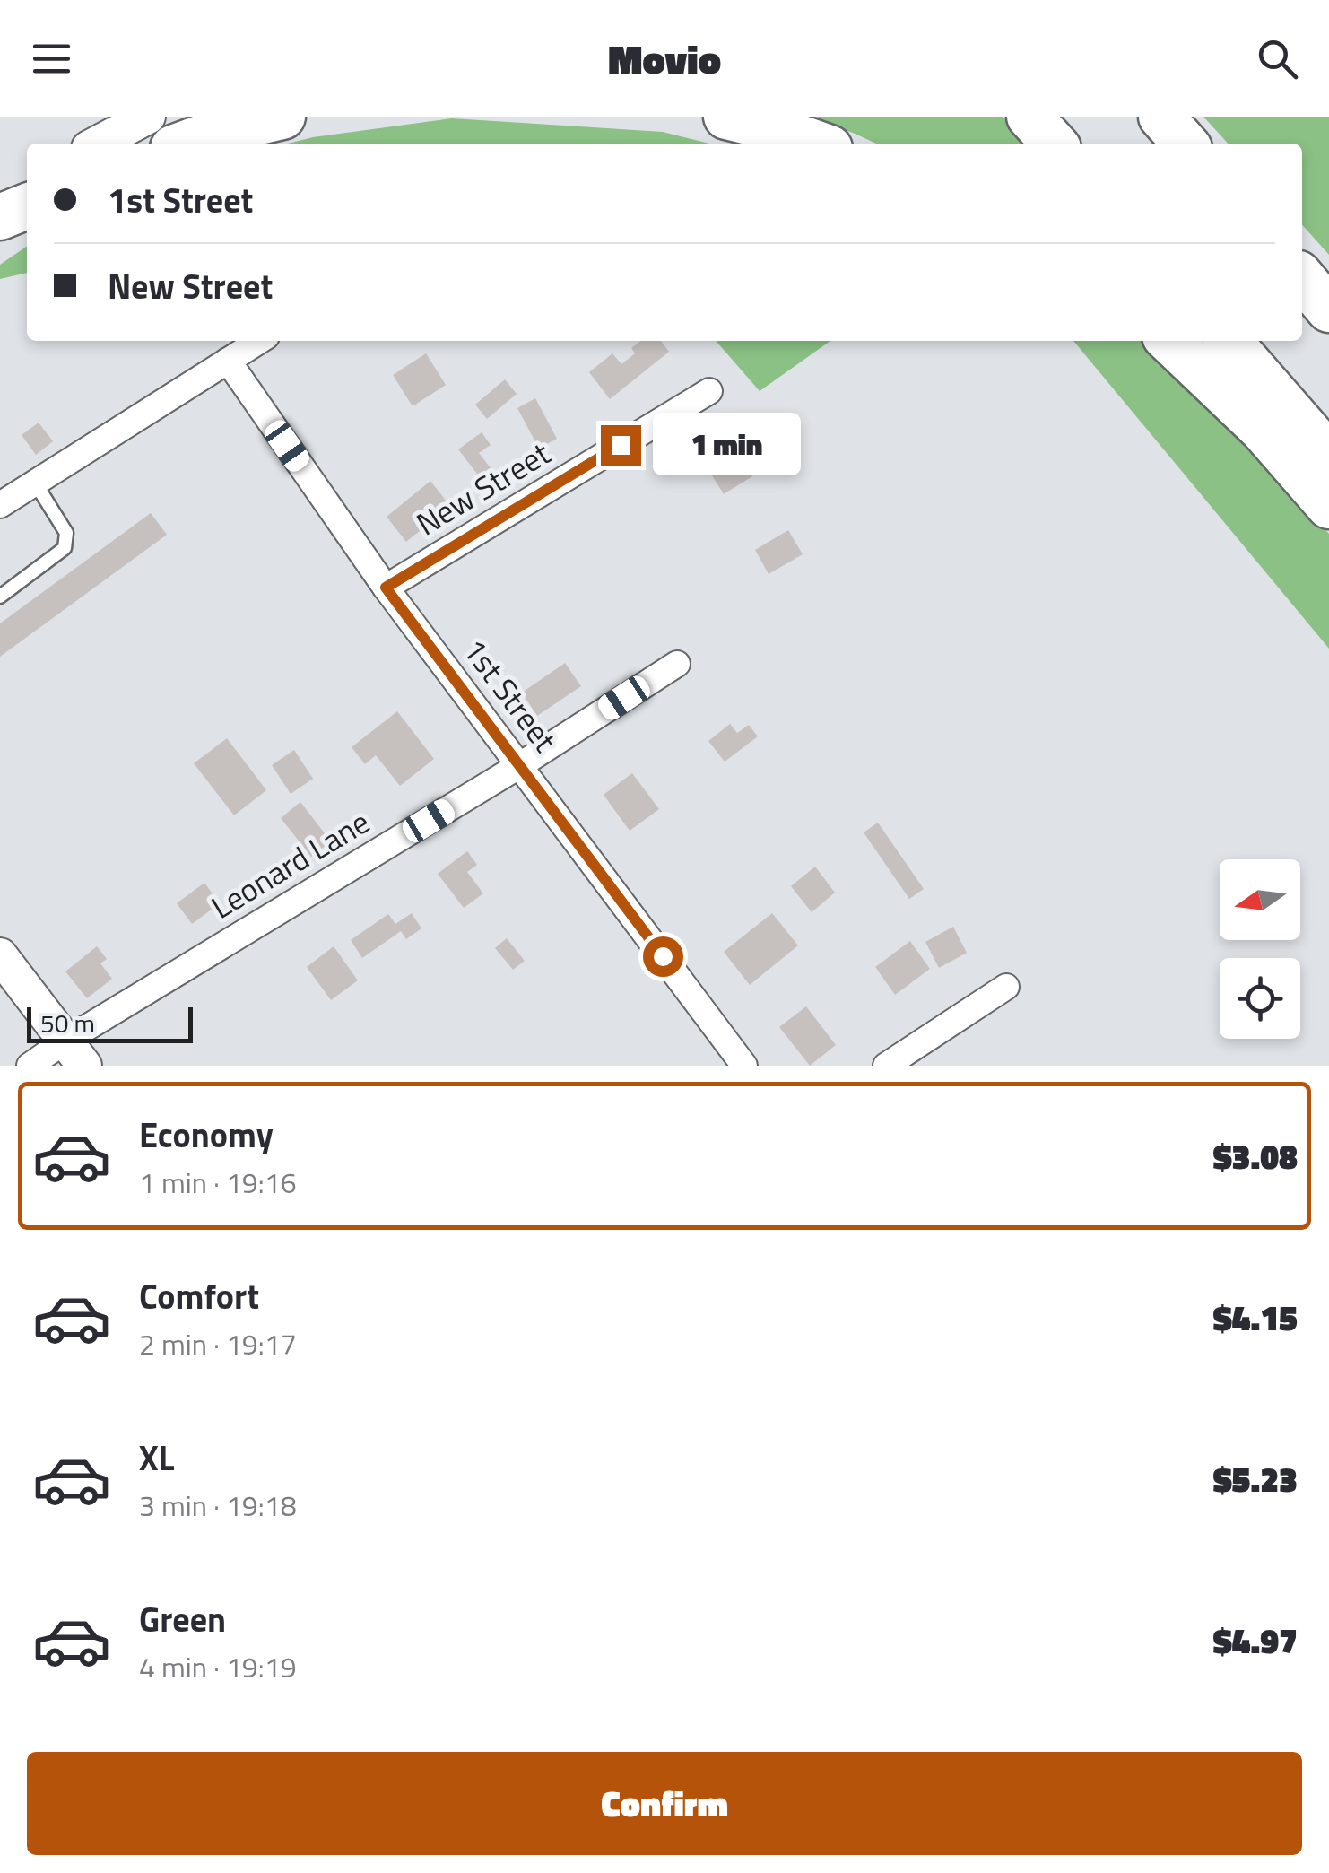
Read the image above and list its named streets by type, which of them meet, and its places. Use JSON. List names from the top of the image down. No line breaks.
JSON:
{"streets":{"street":["New Street","1st Street","Leonard Lane"]},"crossings":[["New Street","1st Street"],["1st Street","Leonard Lane"]],"scale_bar":"50 m","north":"left","page":{"header":"Movio","banner":["1st Street","New Street"],"bubble":"1 min","scale":"50 m","list":[{"name":"Economy","note":"1 min · 19:16","value":"$3.08"},{"name":"Comfort","note":"2 min · 19:17","value":"$4.15"},{"name":"XL","note":"3 min · 19:18","value":"$5.23"},{"name":"Green","note":"4 min · 19:19","value":"$4.97"}],"buttons":"Confirm"}}
